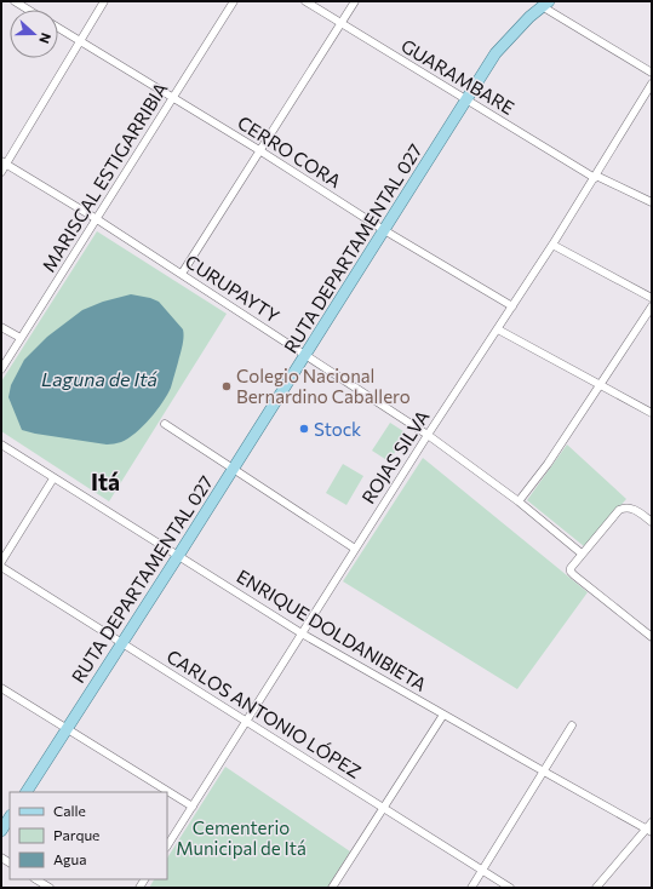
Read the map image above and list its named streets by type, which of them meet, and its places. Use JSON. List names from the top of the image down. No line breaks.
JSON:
{"streets":{"main road":["RUTA DEPARTAMENTAL 027"],"street":["GUARAMBARE","CERRO CORA","MARISCAL ESTIGARRIBIA","CURUPAYTY","ROJAS SILVA","ENRIQUE DOLDANIBIETA","CARLOS ANTONIO LÓPEZ"]},"crossings":[["GUARAMBARE","RUTA DEPARTAMENTAL 027"],["GUARAMBARE","ROJAS SILVA"],["CERRO CORA","MARISCAL ESTIGARRIBIA"],["CERRO CORA","RUTA DEPARTAMENTAL 027"],["CERRO CORA","ROJAS SILVA"],["MARISCAL ESTIGARRIBIA","CURUPAYTY"],["RUTA DEPARTAMENTAL 027","CURUPAYTY"],["RUTA DEPARTAMENTAL 027","ENRIQUE DOLDANIBIETA"],["RUTA DEPARTAMENTAL 027","CARLOS ANTONIO LÓPEZ"],["CURUPAYTY","ROJAS SILVA"],["ROJAS SILVA","ENRIQUE DOLDANIBIETA"],["ROJAS SILVA","CARLOS ANTONIO LÓPEZ"]],"districts":["Itá"],"water":["Laguna de Itá"],"parks":["Cementerio Municipal de Itá"],"places":["Colegio Nacional Bernardino Caballero","Stock"],"legend":["Calle","Parque","Agua"],"north":"right"}
